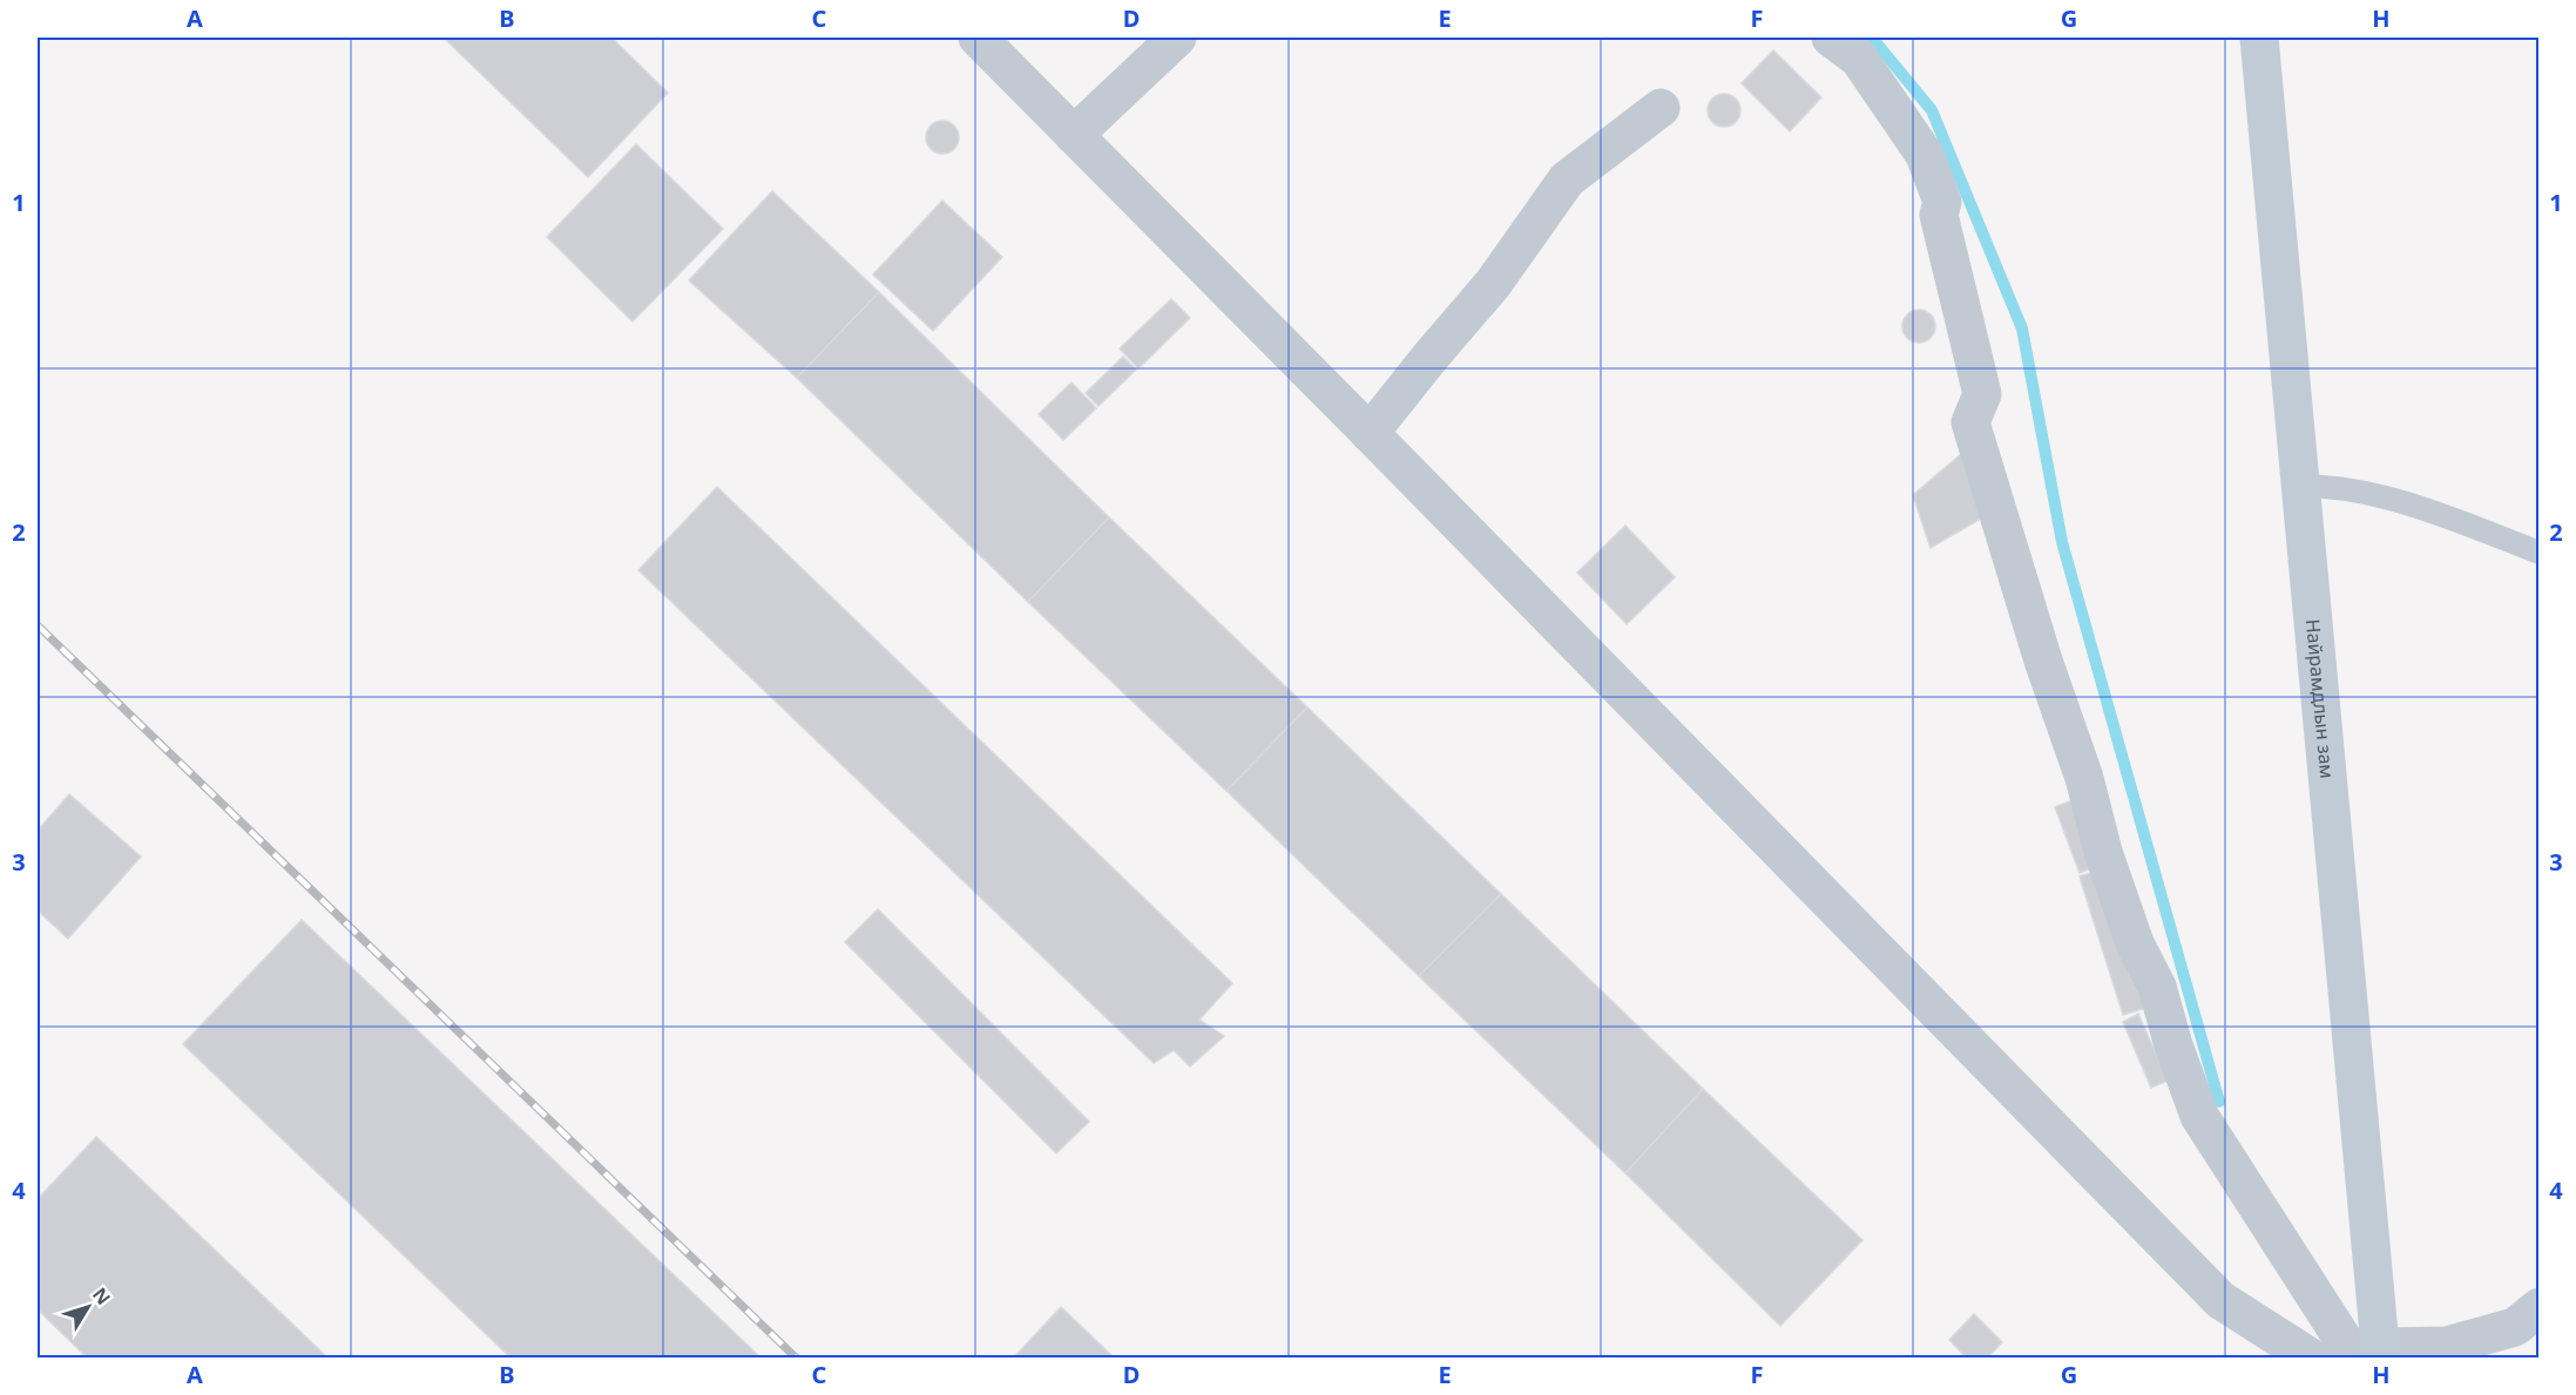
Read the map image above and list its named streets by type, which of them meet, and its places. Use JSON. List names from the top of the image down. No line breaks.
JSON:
{"streets":{"main road":["Найрамдлын зам"]},"north":"top right","grid":{"columns":["A","B","C","D","E","F","G","H"],"rows":["1","2","3","4"]}}
